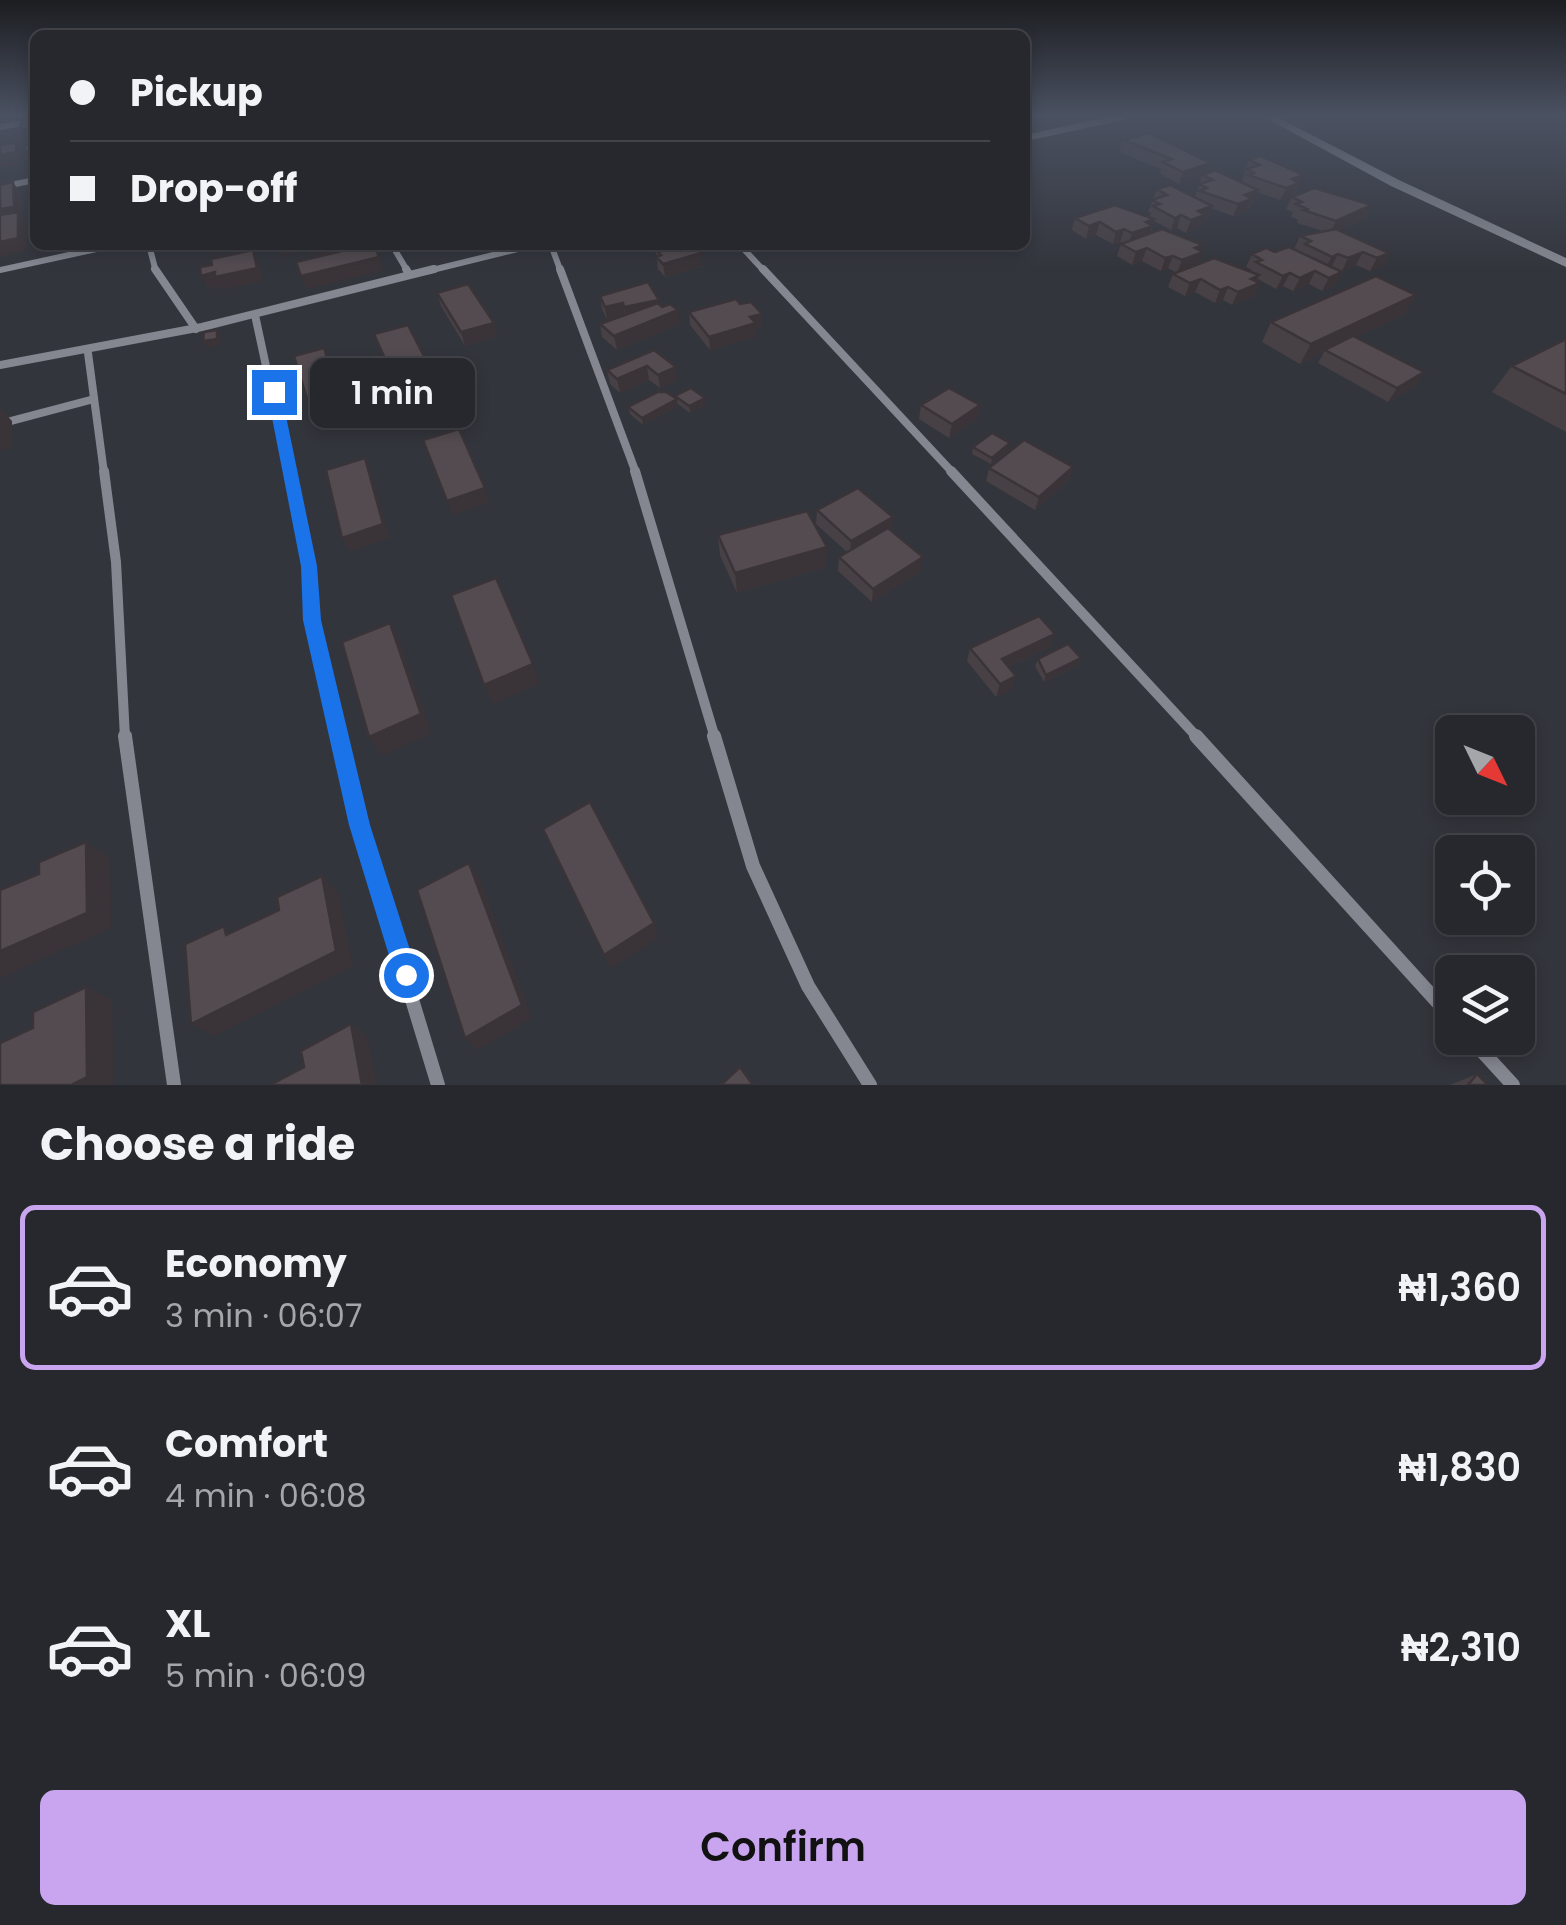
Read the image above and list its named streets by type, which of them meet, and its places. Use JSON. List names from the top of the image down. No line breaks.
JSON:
{"north":"bottom right","page":{"banner":["Pickup","Drop-off"],"bubble":"1 min","heading":"Choose a ride","list":[{"name":"Economy","note":"3 min · 06:07","value":"₦1,360"},{"name":"Comfort","note":"4 min · 06:08","value":"₦1,830"},{"name":"XL","note":"5 min · 06:09","value":"₦2,310"}],"buttons":"Confirm"}}
